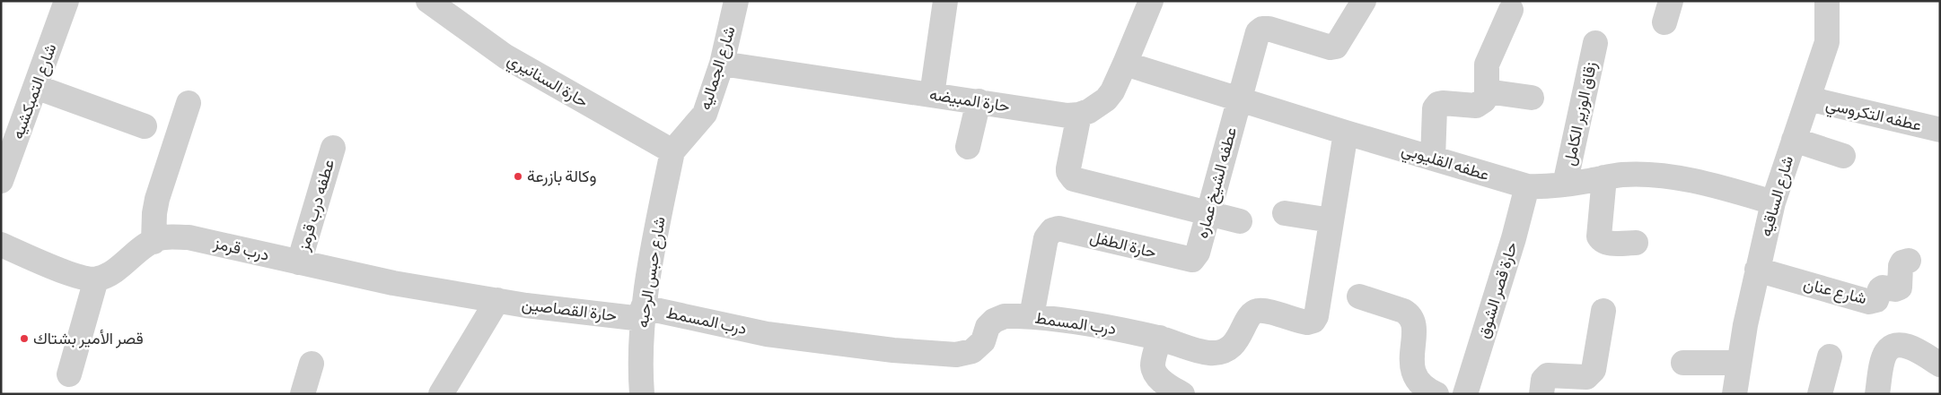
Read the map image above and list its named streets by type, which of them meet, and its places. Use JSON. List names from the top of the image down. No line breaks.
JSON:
{"streets":{"street":["شارع الجماليه","حارة السنانيري","شارع التمبكشيه","حارة المبيضه","زقاق الوزير الكامل","عطفه التكروسي","عطفه القليوبي","عطفه الشيخ عماره","شارع الساقيه","عطفه درب قرمز","حارة الطفل","درب قرمز","شارع حبس الرحبه","حارة قصر الشوق","شارع عنان","حارة القصاصين","درب المسمط"]},"crossings":[["شارع الجماليه","حارة السنانيري"],["شارع الجماليه","حارة المبيضه"],["شارع الجماليه","شارع حبس الرحبه"],["حارة السنانيري","شارع حبس الرحبه"],["حارة المبيضه","عطفه القليوبي"],["زقاق الوزير الكامل","عطفه القليوبي"],["عطفه التكروسي","شارع الساقيه"],["عطفه القليوبي","عطفه الشيخ عماره"],["عطفه القليوبي","شارع الساقيه"],["عطفه القليوبي","حارة قصر الشوق"],["عطفه القليوبي","درب المسمط"],["عطفه الشيخ عماره","حارة الطفل"],["شارع الساقيه","شارع عنان"],["عطفه درب قرمز","درب قرمز"],["حارة الطفل","درب المسمط"],["درب قرمز","حارة القصاصين"],["شارع حبس الرحبه","حارة القصاصين"],["شارع حبس الرحبه","درب المسمط"],["حارة القصاصين","درب المسمط"]],"places":["وكالة بازرعة","قصر الأمير بشتاك"]}
